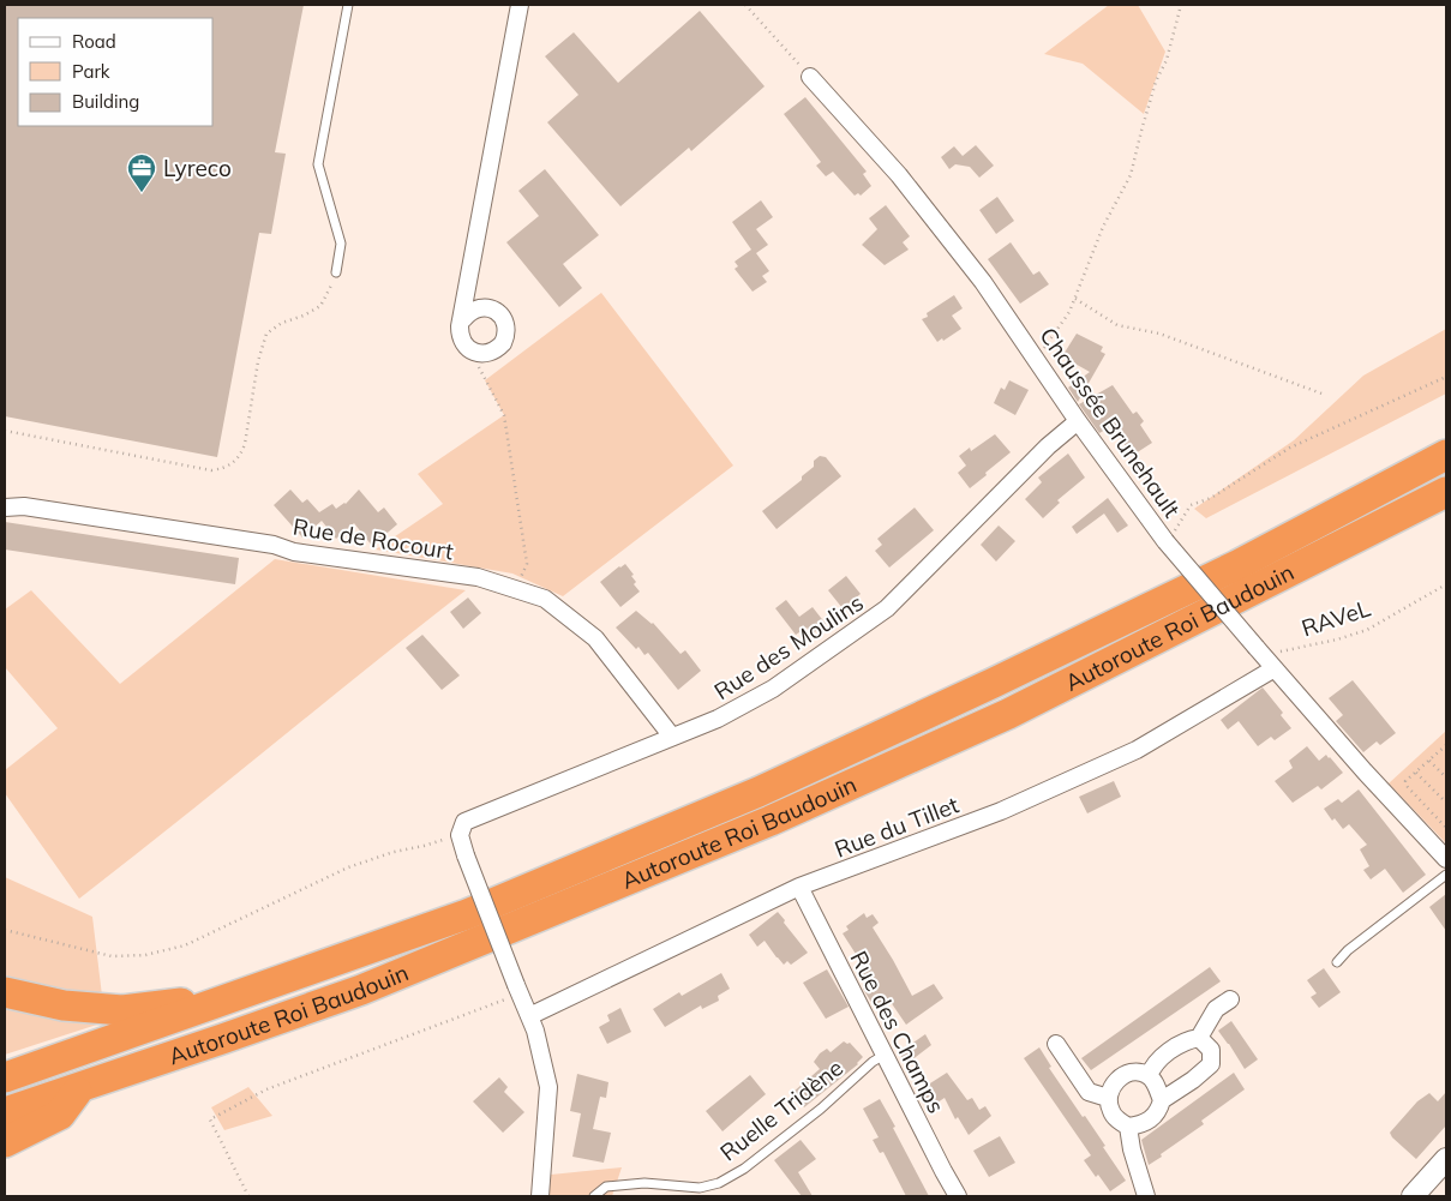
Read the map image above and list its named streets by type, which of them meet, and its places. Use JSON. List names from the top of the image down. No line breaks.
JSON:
{"streets":{"highway":["Autoroute Roi Baudouin"],"street":["Chaussée Brunehault","Rue de Rocourt","Rue des Moulins","Rue du Tillet","Rue des Champs"],"lane":["Ruelle Tridène"],"path":["RAVeL"]},"crossings":[["Chaussée Brunehault","RAVeL"],["Chaussée Brunehault","Rue des Moulins"],["Chaussée Brunehault","Rue du Tillet"],["Rue de Rocourt","Rue des Moulins"],["RAVeL","Rue du Tillet"],["Rue du Tillet","Rue des Champs"],["Rue des Champs","Ruelle Tridène"]],"places":{"office":["Lyreco"]},"legend":["Road","Park","Building"]}
